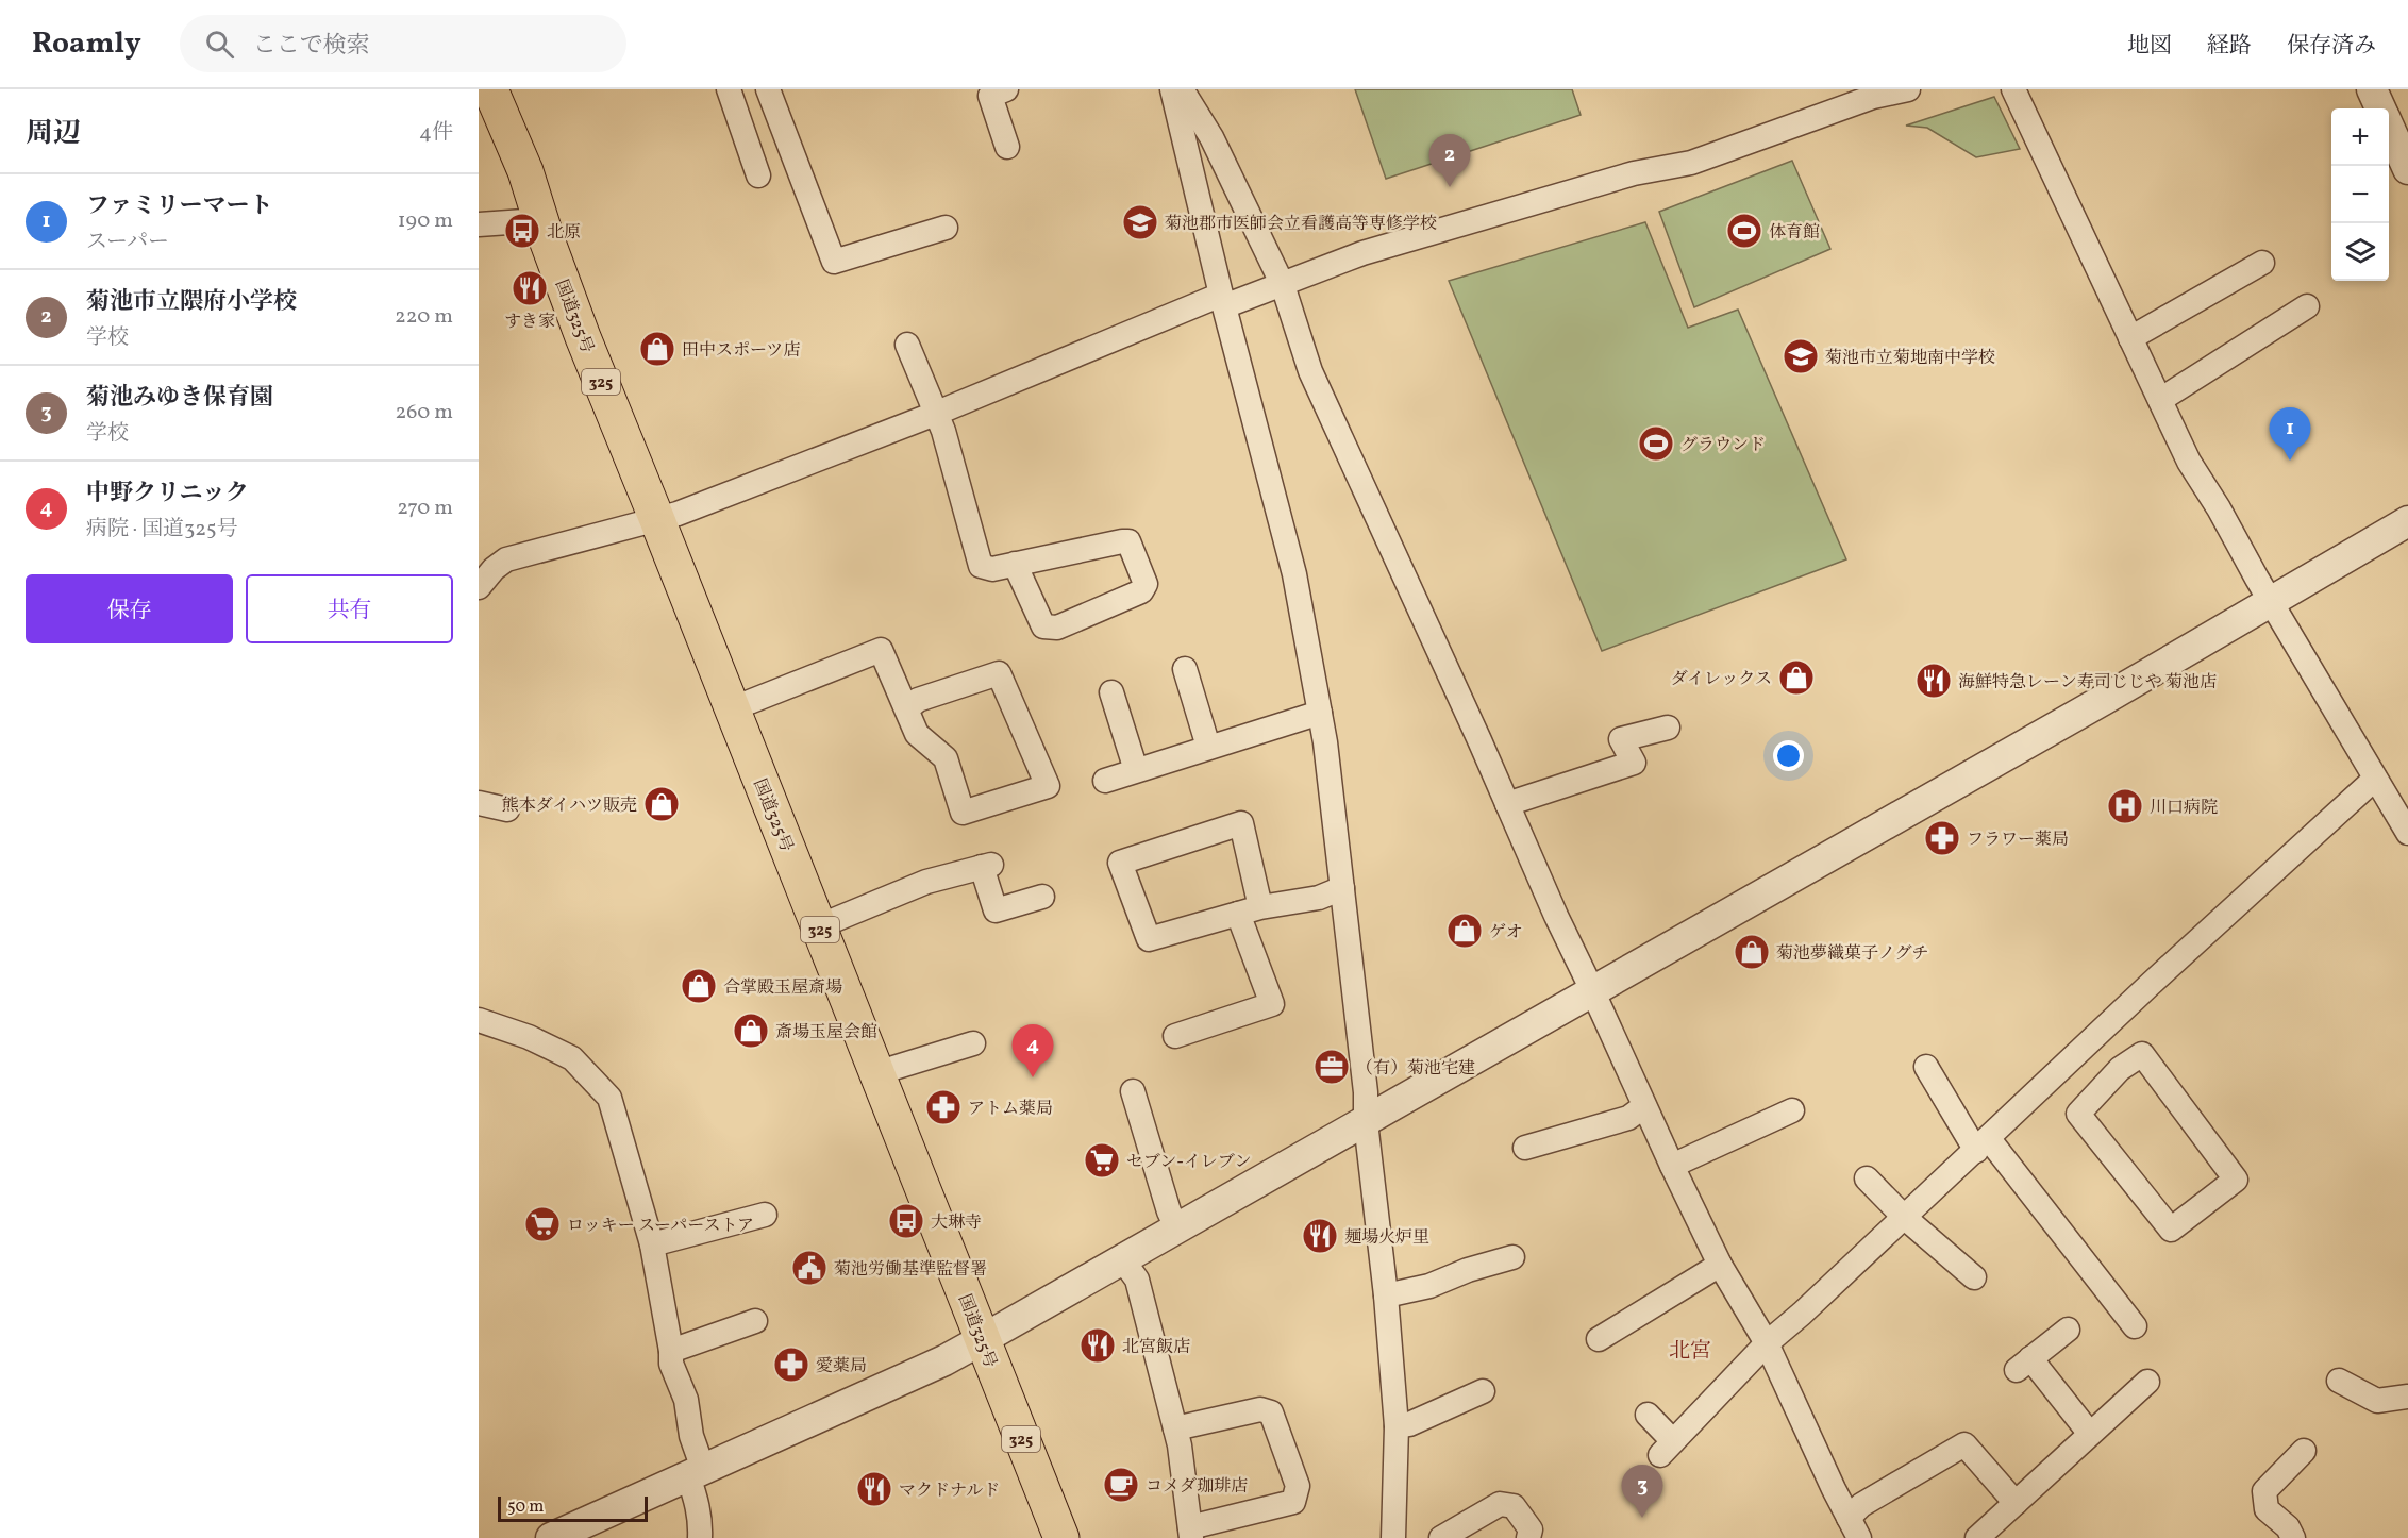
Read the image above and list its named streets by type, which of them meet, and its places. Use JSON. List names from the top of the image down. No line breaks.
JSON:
{"streets":{"highway":["国道325号","325"]},"districts":["北宮"],"places":{"school or university":["菊池郡市医師会立看護高等専修学校","菊池市立菊地南中学校"],"bus stop":["北原","大琳寺"],"sports":["体育館","グラウンド"],"restaurant":["すき家","海鮮特急レーン寿司じじや 菊池店","麺場火炉里","北宮飯店","マクドナルド"],"shop":["田中スポーツ店","ダイレックス","熊本ダイハツ販売","ゲオ","菊池夢織菓子ノグチ","合掌殿玉屋斎場","斎場玉屋会館"],"hospital":["川口病院"],"pharmacy":["フラワー薬局","アトム薬局","愛薬局"],"office":["（有）菊池宅建"],"supermarket":["セブン-イレブン","ロッキー スーパーストア"],"public building":["菊池労働基準監督署"],"cafe":["コメダ珈琲店"]},"scale_bar":"50 m","page":{"header":"Roamly","search":"ここで検索","nav":["地図","経路","保存済み"],"heading":["周辺","4件"],"map_buttons":["+","−"],"pins":["2","1","4","3"],"list":[{"mark":"1","name":"ファミリーマート","note":"スーパー","value":"190 m"},{"mark":"2","name":"菊池市立隈府小学校","note":"学校","value":"220 m"},{"mark":"3","name":"菊池みゆき保育園","note":"学校","value":"260 m"},{"mark":"4","name":"中野クリニック","note":"病院 · 国道325号","value":"270 m"}],"buttons":["保存","共有"],"scale":"50 m"}}
